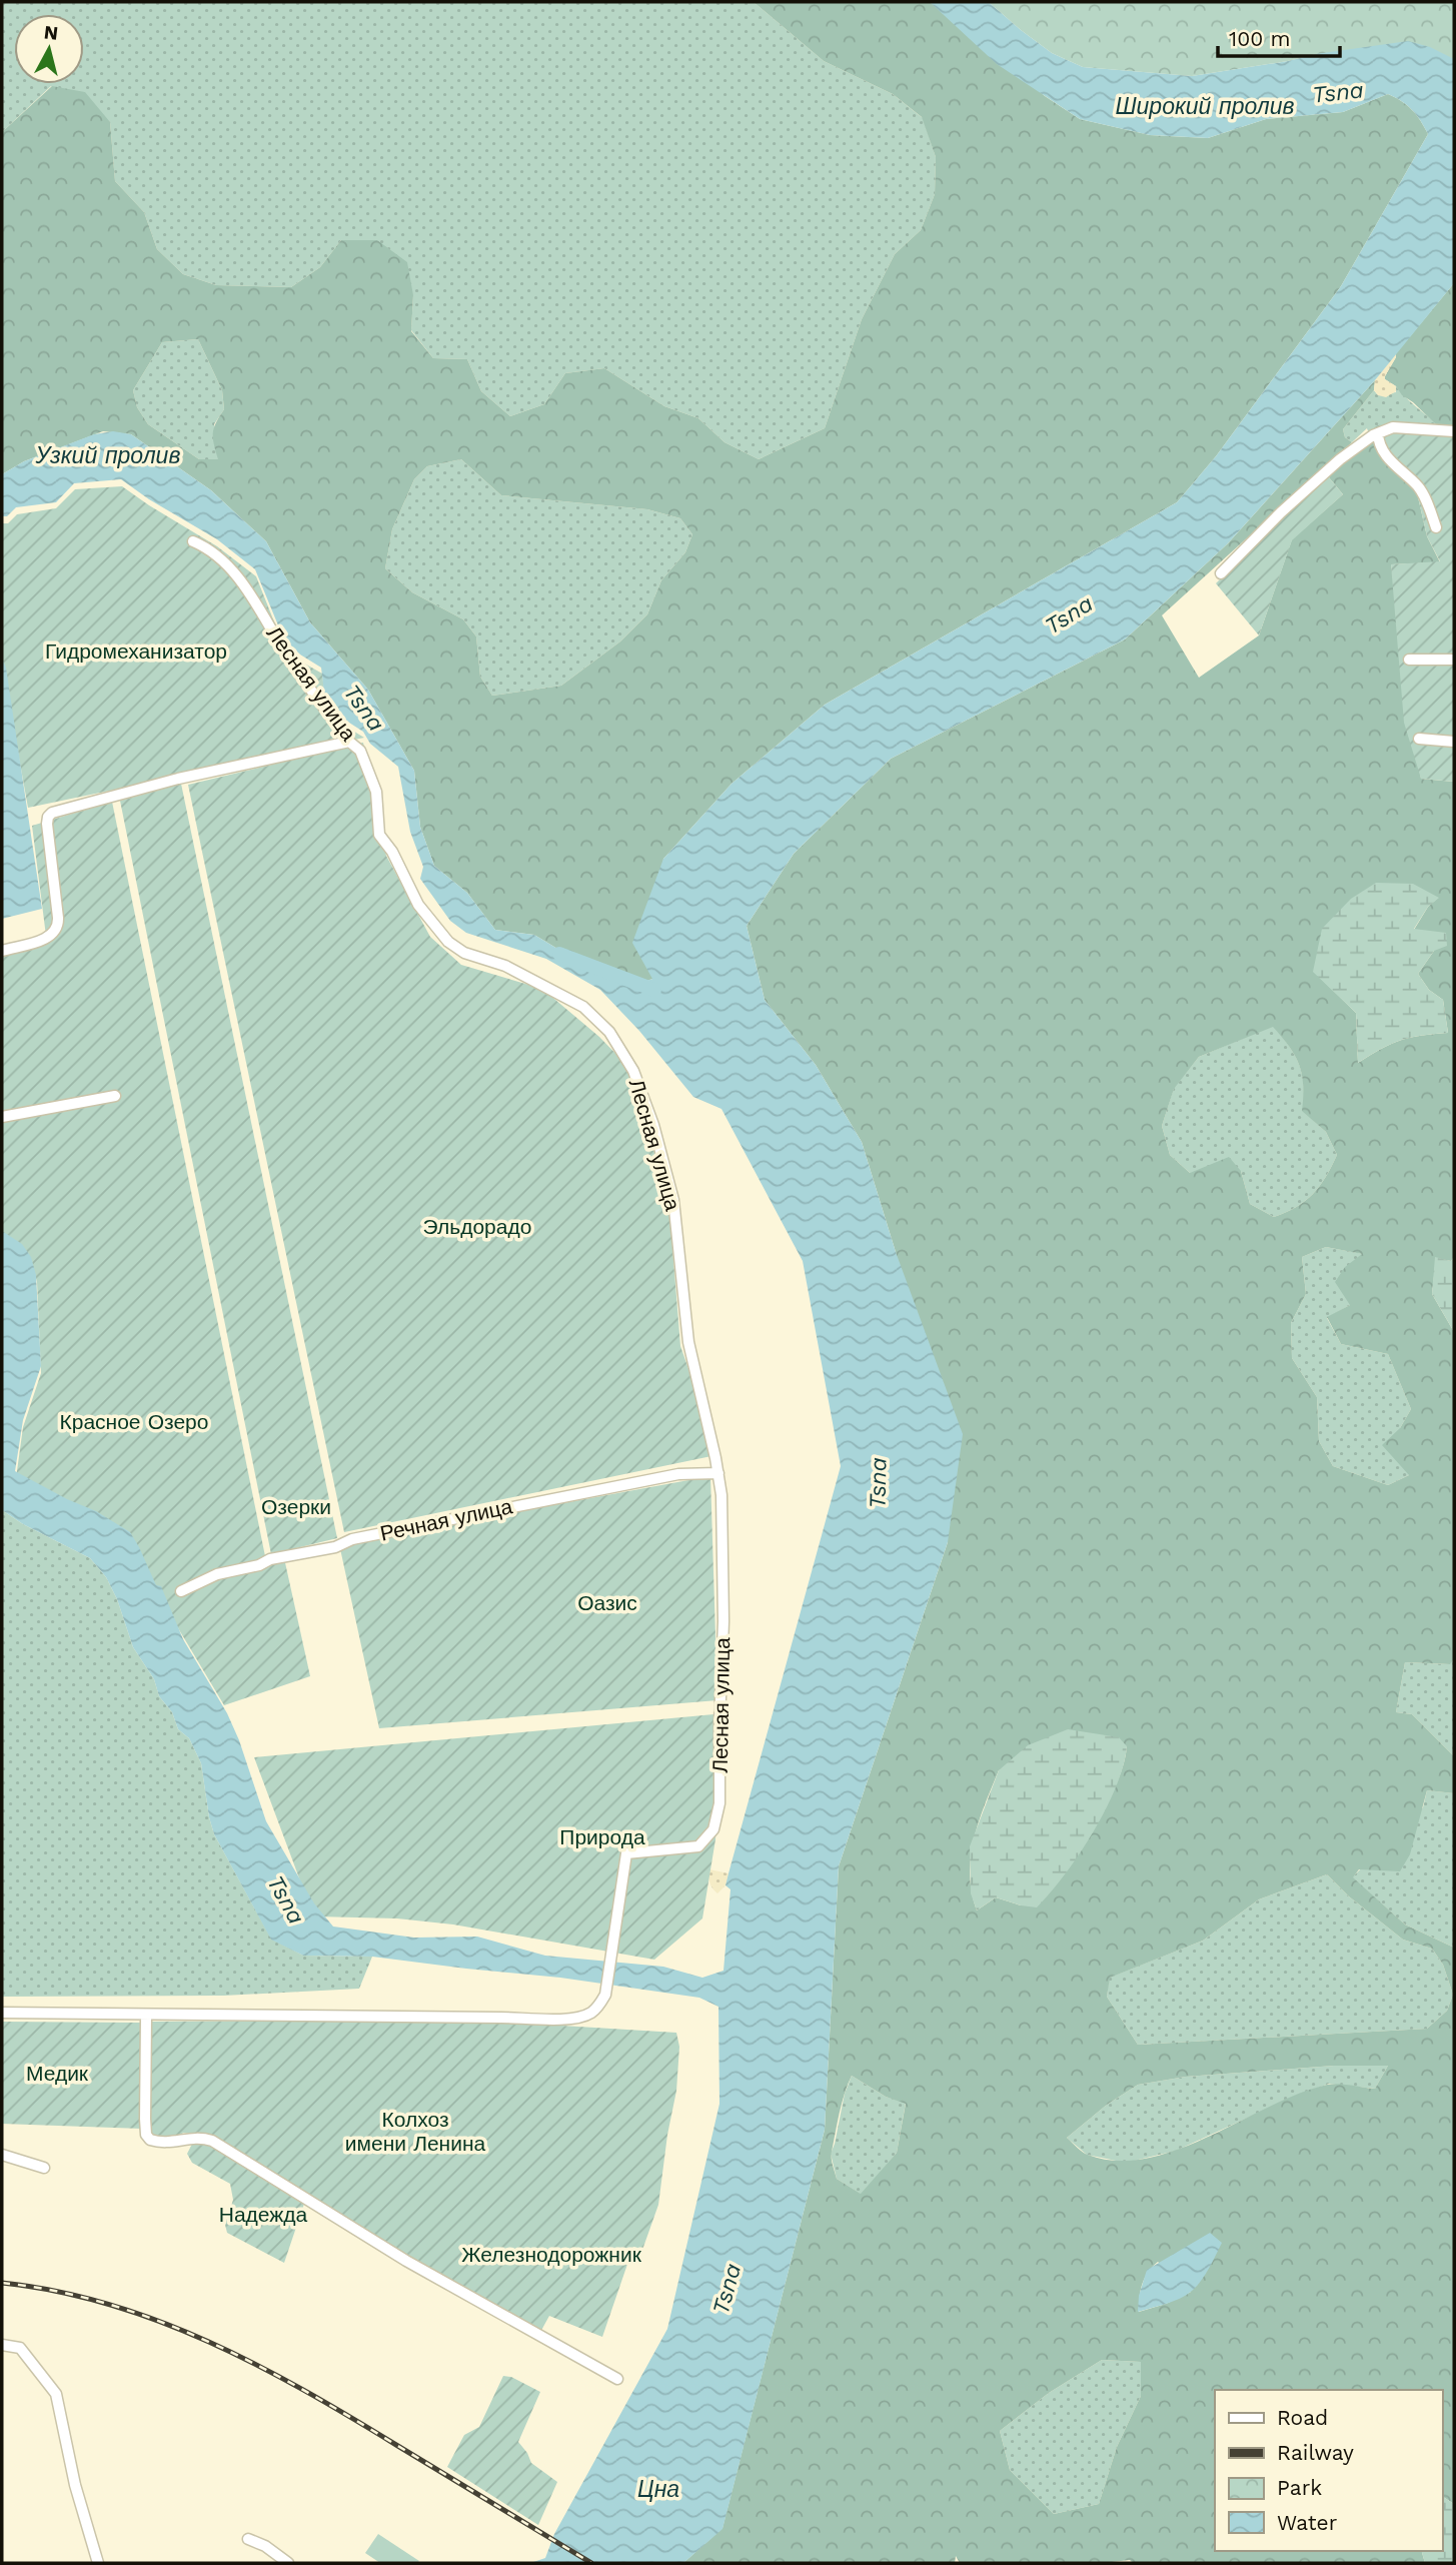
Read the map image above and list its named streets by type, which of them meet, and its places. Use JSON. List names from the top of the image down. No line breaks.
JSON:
{"streets":{"street":["Лесная улица","Речная улица"]},"crossings":[["Лесная улица","Речная улица"]],"water":["Tsna","Широкий пролив","Узкий пролив","Цна"],"parks":["Гидромеханизатор","Эльдорадо","Красное Озеро","Озерки","Оазис","Природа","Медик","Колхоз имени Ленина","Надежда","Железнодорожник"],"legend":["Road","Railway","Park","Water"],"scale_bar":"100 m","north":"top"}
